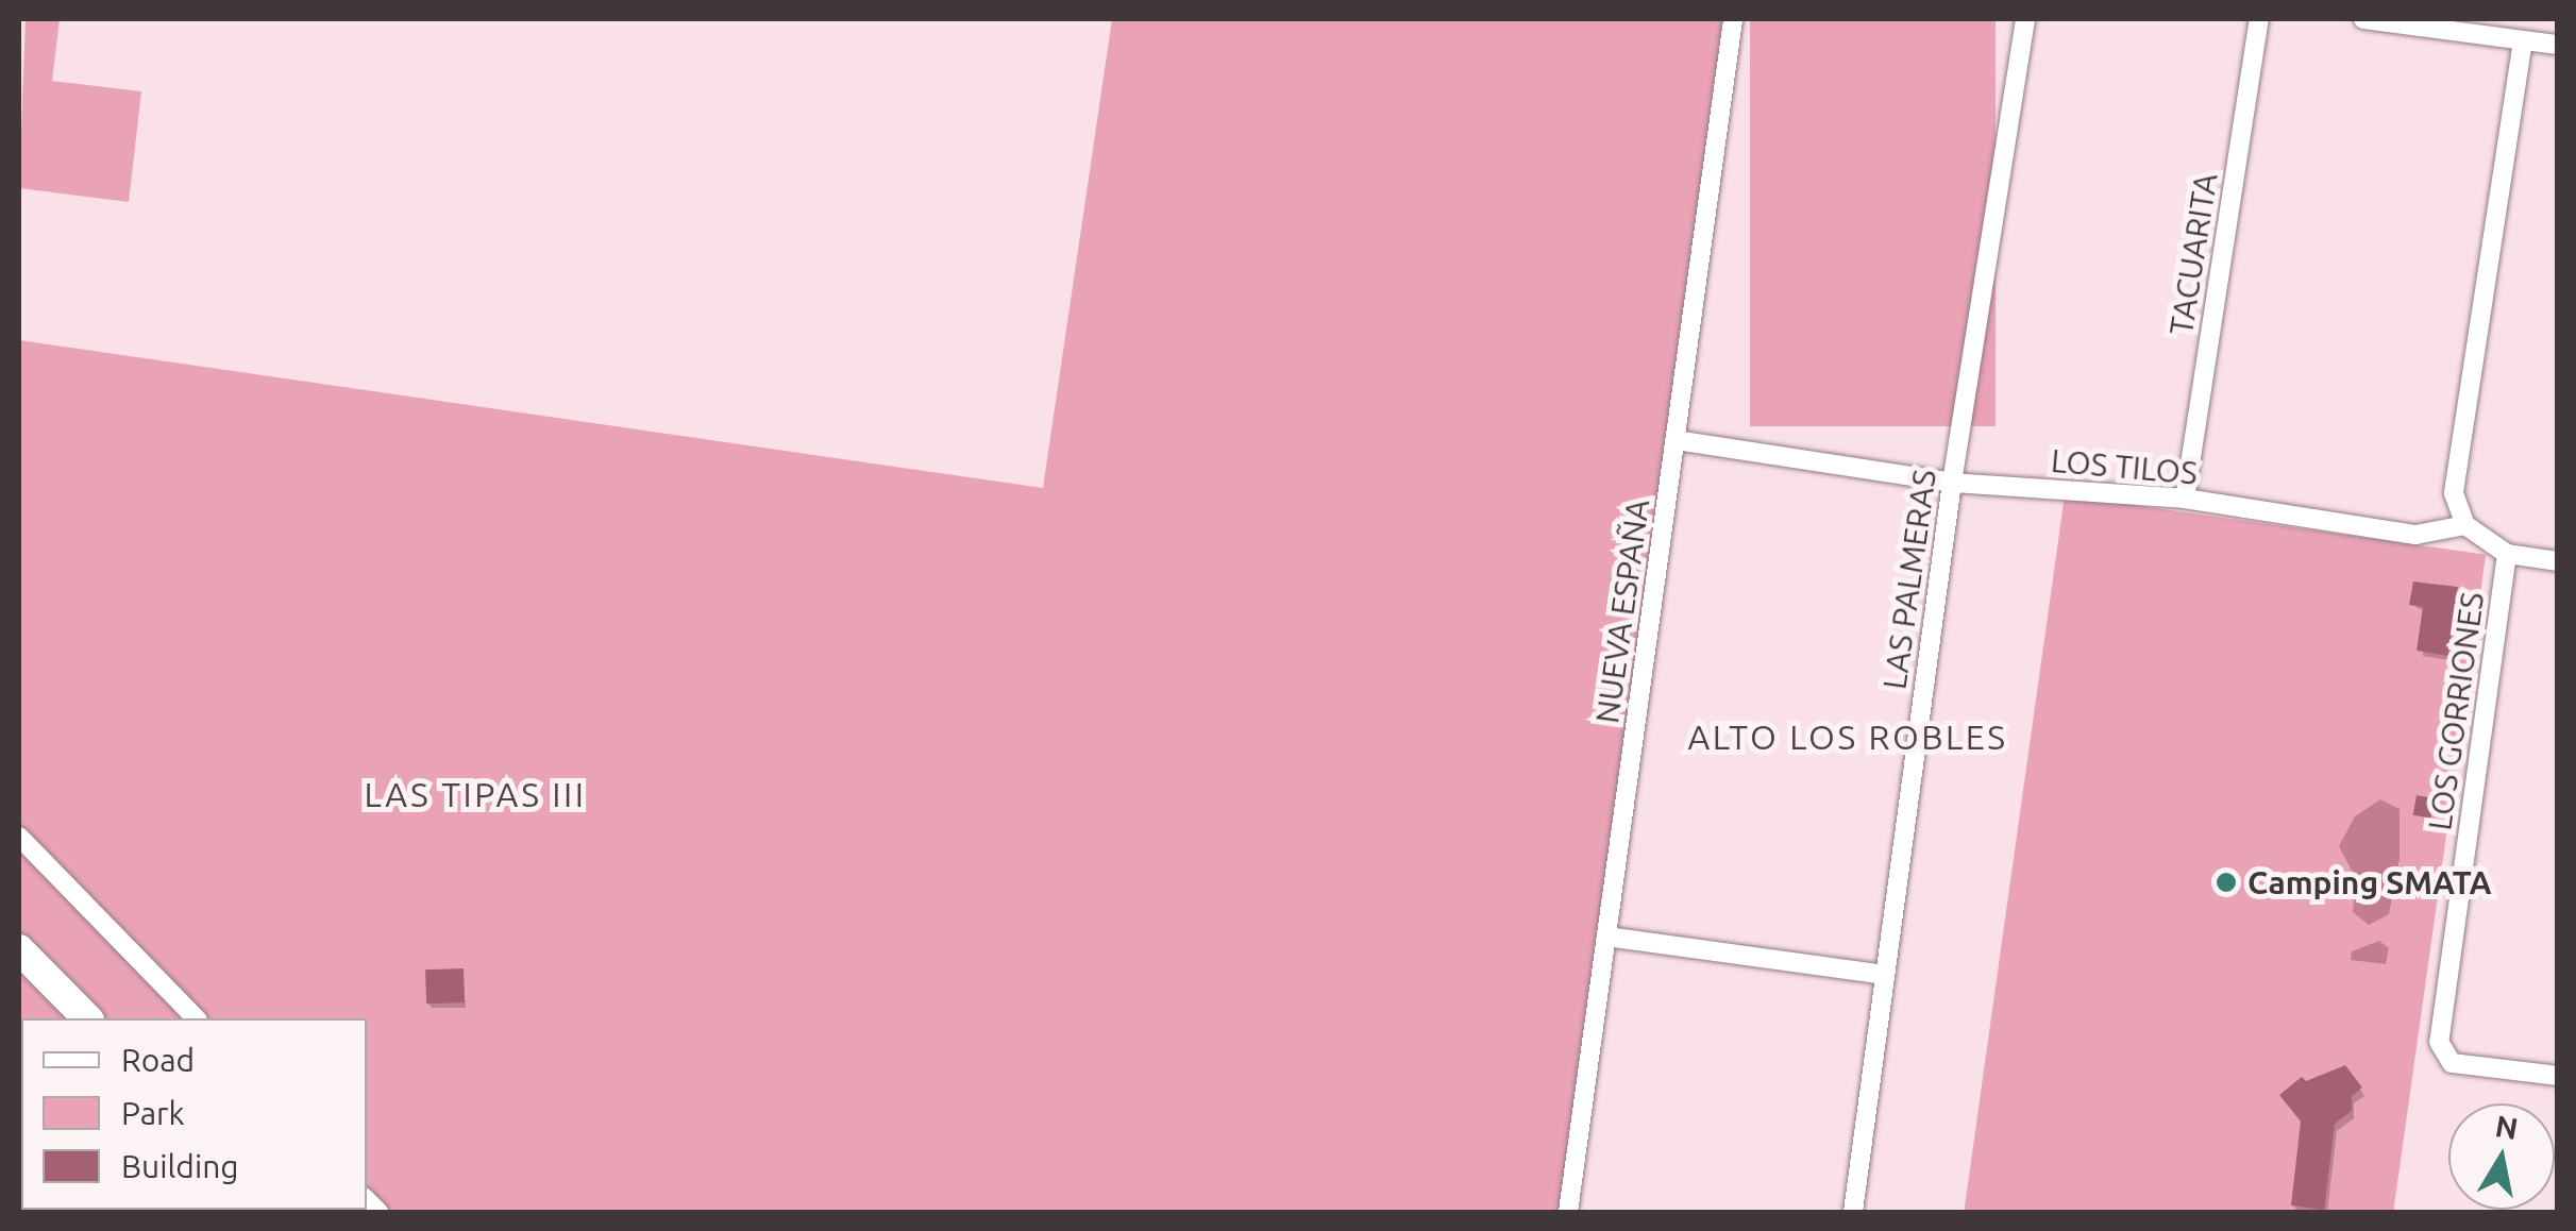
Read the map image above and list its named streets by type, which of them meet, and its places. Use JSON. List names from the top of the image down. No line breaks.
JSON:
{"streets":{"street":["TACUARITA","LOS TILOS","LAS PALMERAS","NUEVA ESPAÑA","LOS GORRIONES"]},"crossings":[["TACUARITA","LOS TILOS"],["LOS TILOS","LAS PALMERAS"],["LOS TILOS","NUEVA ESPAÑA"]],"districts":["ALTO LOS ROBLES","LAS TIPAS III"],"places":["Camping SMATA"],"legend":["Road","Park","Building"],"north":"top"}
